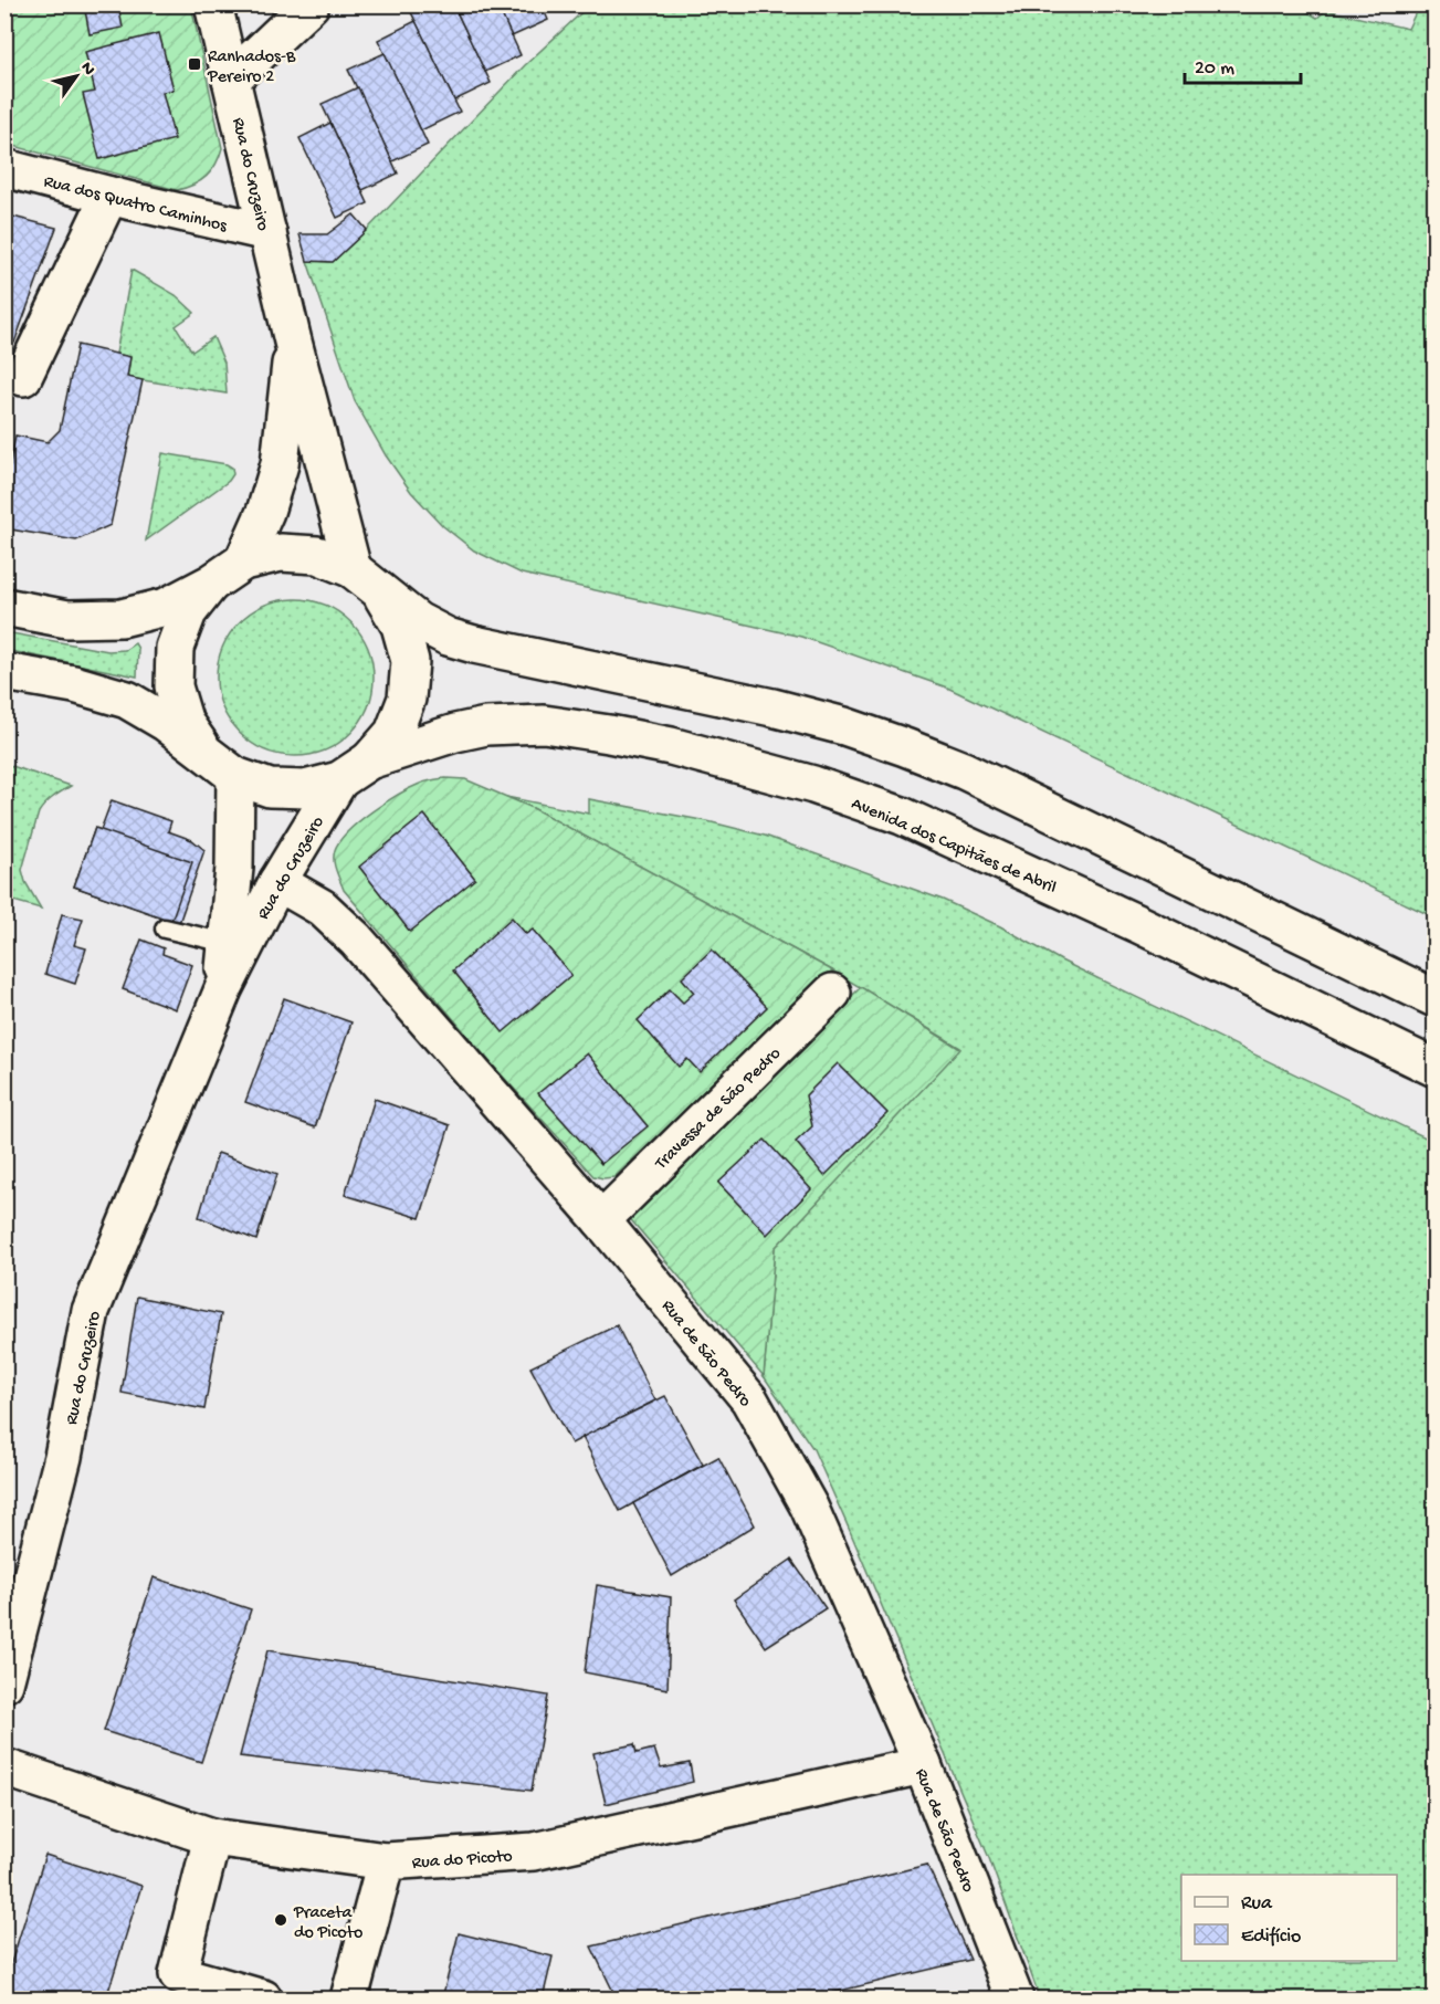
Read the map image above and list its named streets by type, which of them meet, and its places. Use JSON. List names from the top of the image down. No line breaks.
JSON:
{"streets":{"street":["Rua do Cruzeiro","Rua dos Quatro Caminhos","Avenida dos Capitães de Abril","Travessa de São Pedro","Rua de São Pedro","Rua do Picoto"]},"crossings":[["Rua do Cruzeiro","Rua dos Quatro Caminhos"],["Rua do Cruzeiro","Avenida dos Capitães de Abril"],["Rua do Cruzeiro","Rua de São Pedro"],["Travessa de São Pedro","Rua de São Pedro"],["Rua de São Pedro","Rua do Picoto"]],"places":{"transit":["Ranhados-B Pereiro 2"],"other":["Praceta do Picoto"]},"legend":["Rua","Edifício"],"scale_bar":"20 m","north":"top right"}
